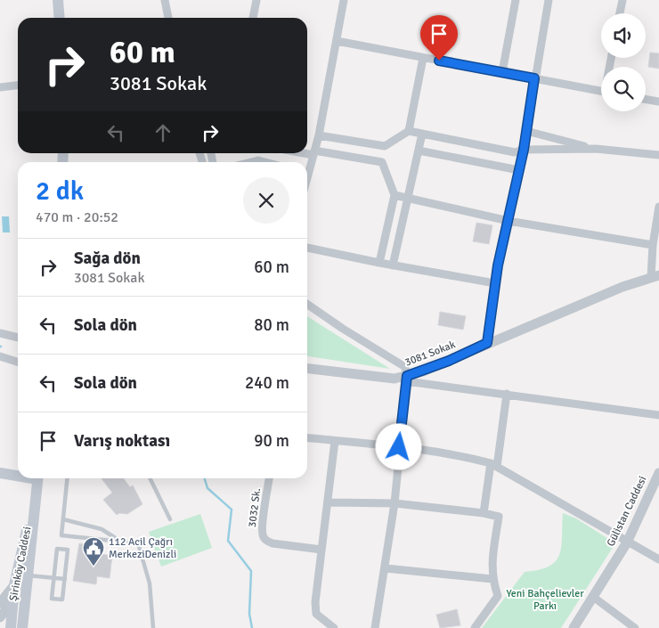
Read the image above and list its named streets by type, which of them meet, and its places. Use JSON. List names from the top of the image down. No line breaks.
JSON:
{"streets":{"main road":["Şirinköy Caddesi"],"street":["3081 Sokak","3032 Sk.","Gülistan Caddesi"]},"parks":["Yeni Bahçelievler Parkı"],"places":{"public building":["112 Acil Çağrı MerkeziDenizli"]},"page":{"turn":["60 m","3081 Sokak"],"heading":["2 dk","470 m · 20:52"],"list":[{"name":"Sağa dön","note":"3081 Sokak","value":"60 m"},{"name":"Sola dön","value":"80 m"},{"name":"Sola dön","value":"240 m"},{"name":"Varış noktası","value":"90 m"}]}}
